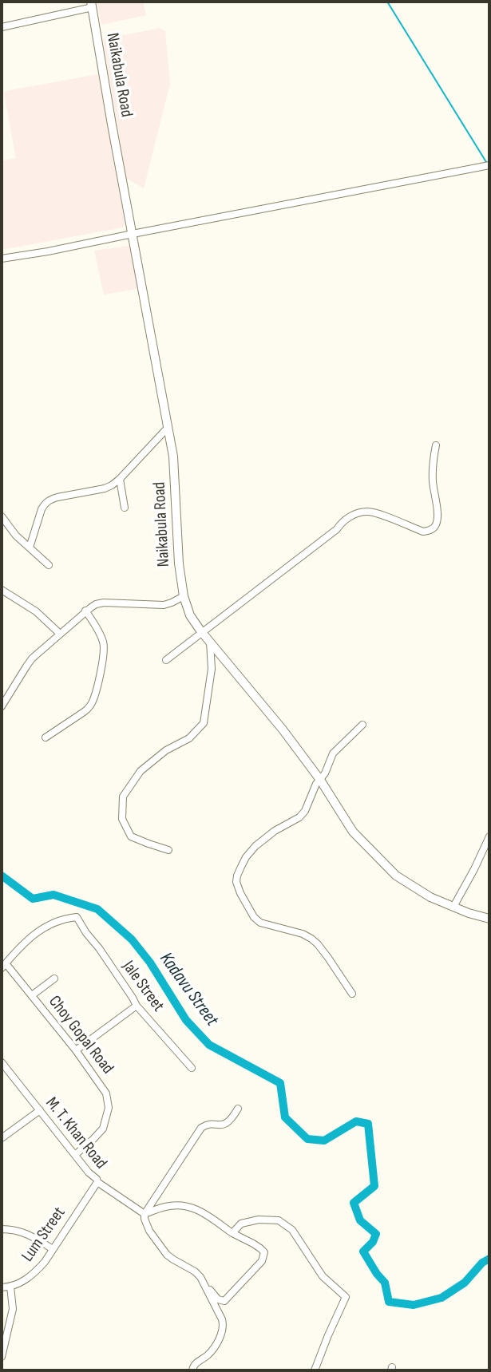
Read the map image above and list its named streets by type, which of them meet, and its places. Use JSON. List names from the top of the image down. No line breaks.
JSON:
{"streets":{"street":["Naikabula Road","Jale Street","Choy Gopal Road","M. T. Khan Road","Lum Street"]},"crossings":[["Jale Street","Choy Gopal Road"],["Choy Gopal Road","M. T. Khan Road"],["M. T. Khan Road","Lum Street"]],"water":["Kadavu Street"]}
